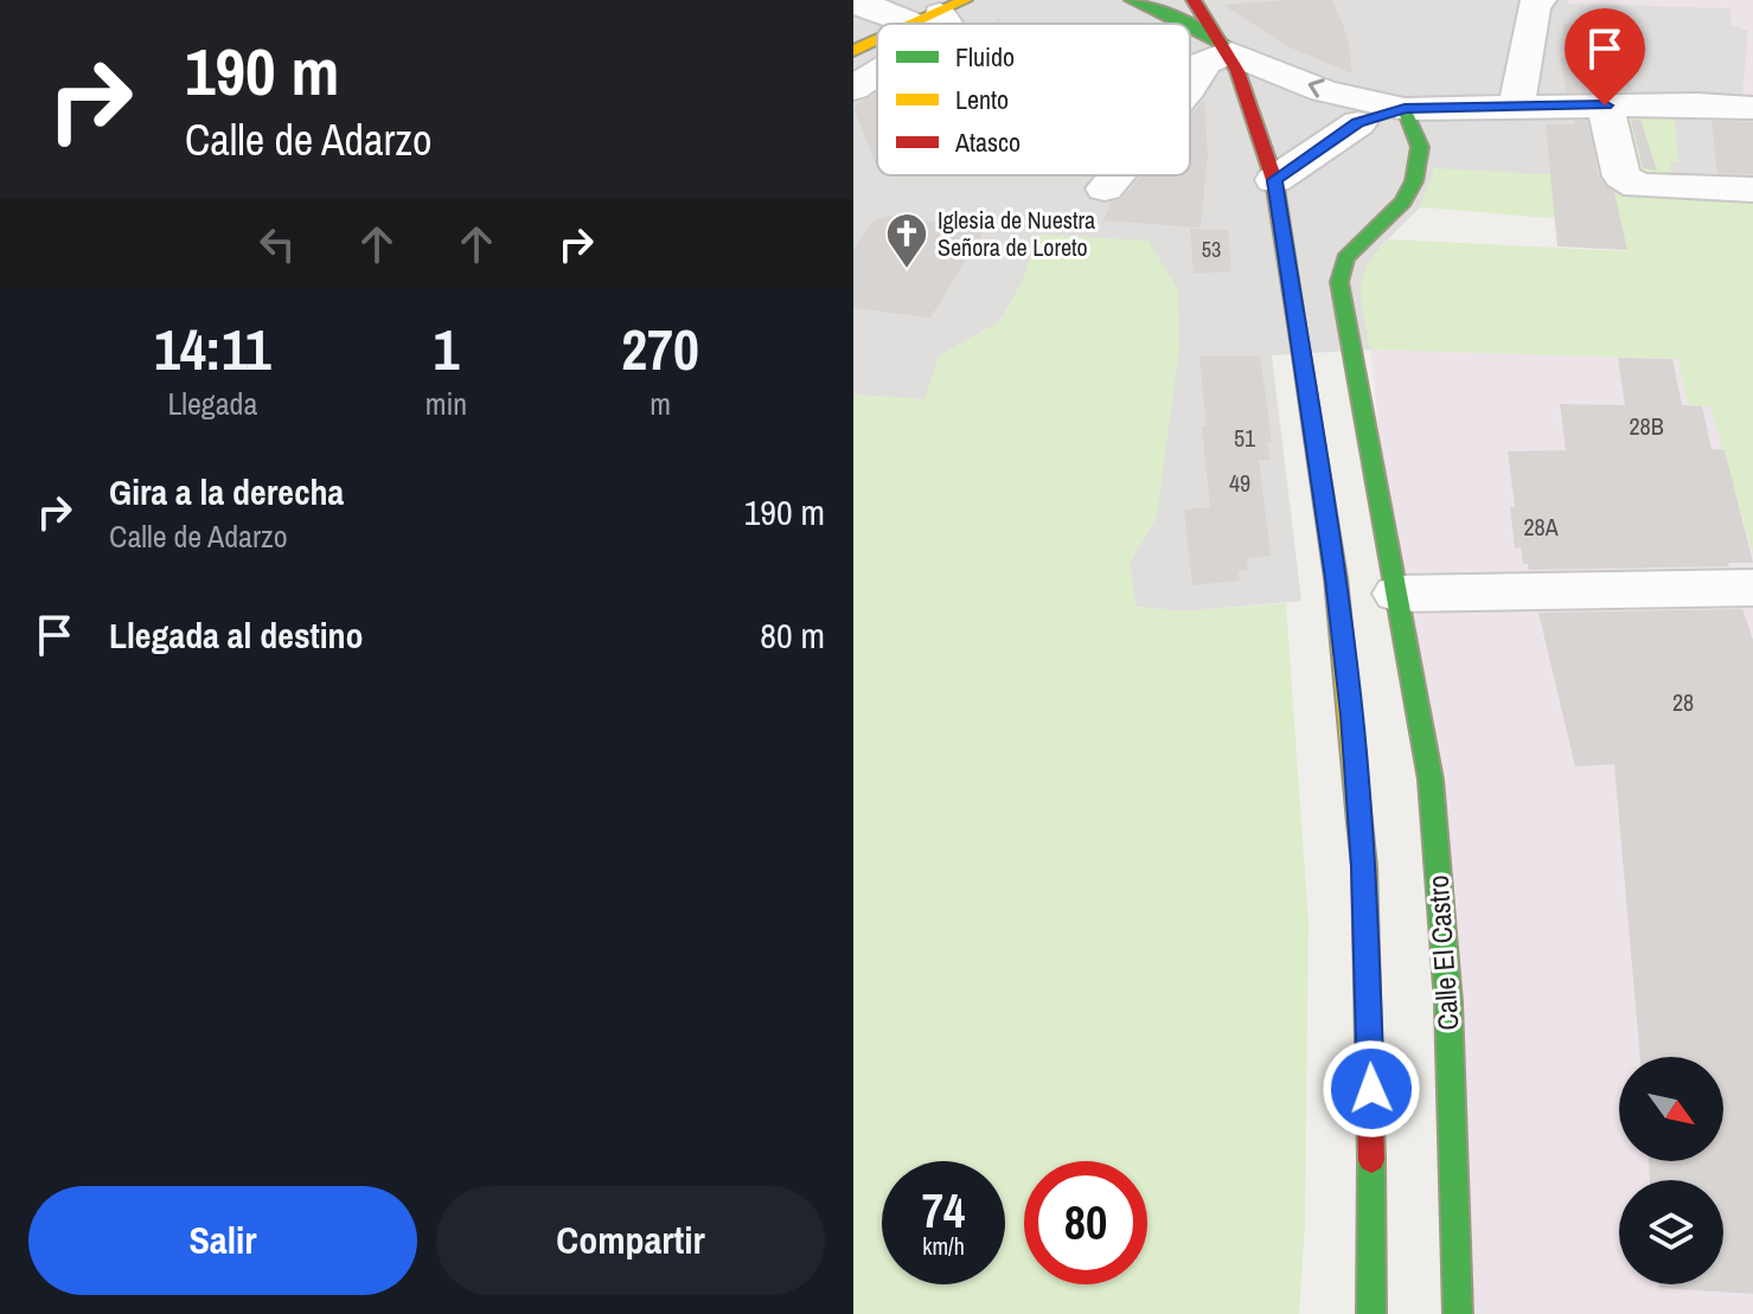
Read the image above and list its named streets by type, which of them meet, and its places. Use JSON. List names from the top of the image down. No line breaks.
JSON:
{"streets":{"main road":["Calle El Castro"]},"places":{"church":["Iglesia de Nuestra Señora de Loreto"]},"house_numbers":["53","28B","51","49","28A","28"],"legend":["Fluido","Lento","Atasco"],"north":"bottom right","page":{"turn":["190 m","Calle de Adarzo"],"eta":["14:11","Llegada","1","min","270","m"],"list":[{"name":"Gira a la derecha","note":"Calle de Adarzo","value":"190 m"},{"name":"Llegada al destino","value":"80 m"}],"speed":"74 km/h","limit":"80","buttons":["Salir","Compartir"]}}
